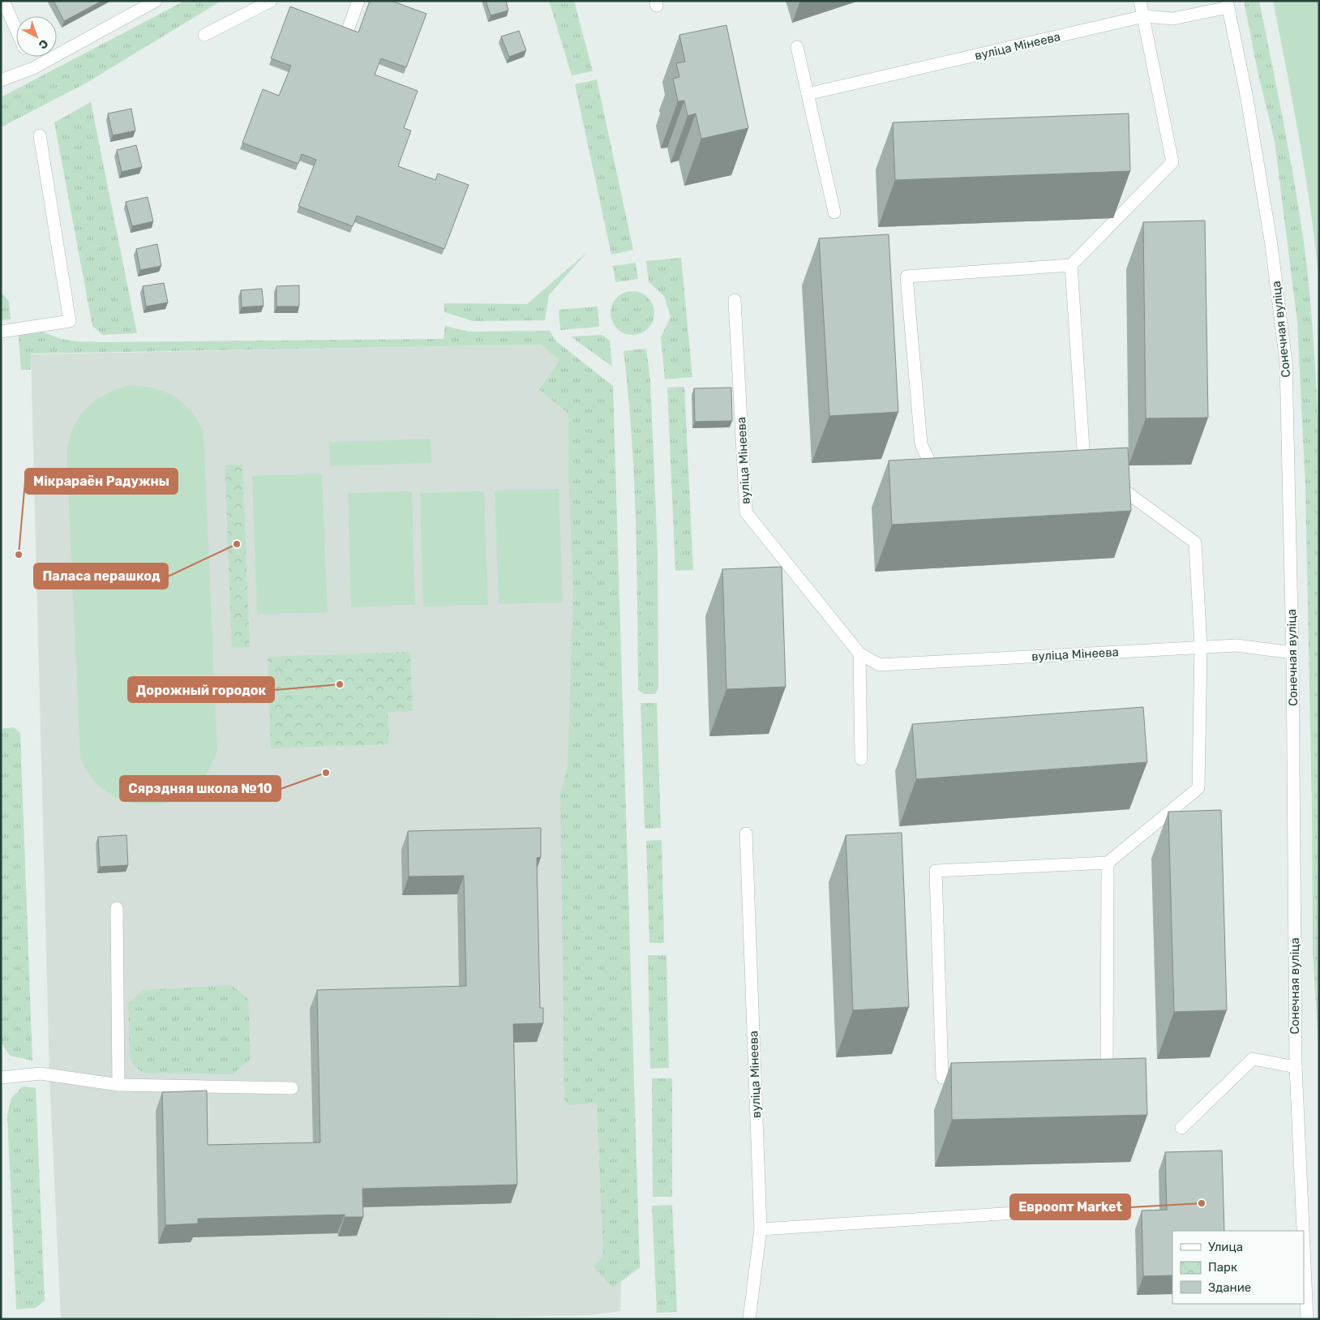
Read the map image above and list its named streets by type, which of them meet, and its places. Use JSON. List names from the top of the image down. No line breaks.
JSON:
{"streets":{"street":["вуліца Мінеева","Сонечная вуліца"]},"crossings":[["вуліца Мінеева","Сонечная вуліца"]],"places":["Паласа перашкод","Мікрараён Радужны","Дорожный городок","Сярэдняя школа №10","Евроопт Market"],"legend":["Улица","Парк","Здание"],"north":"bottom right"}
